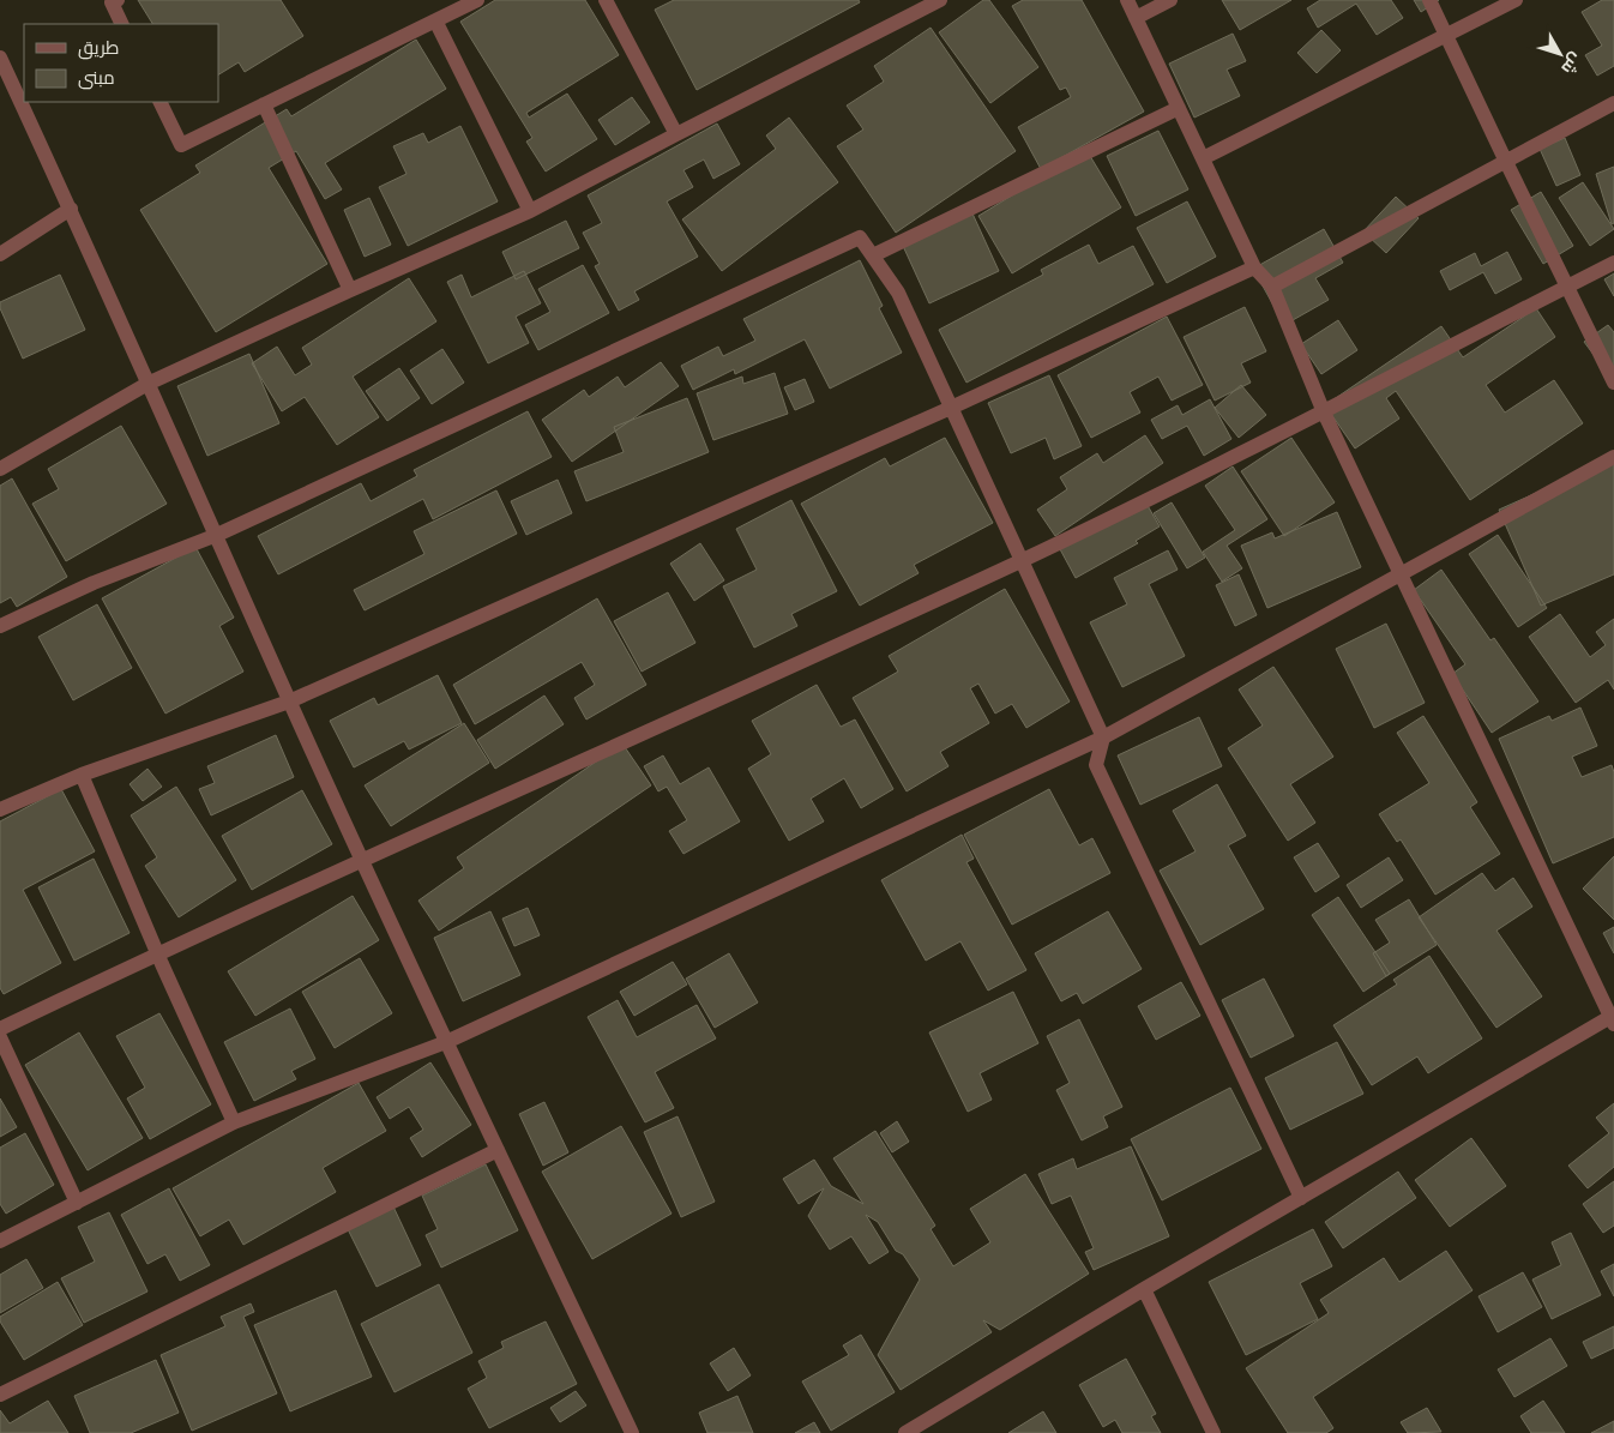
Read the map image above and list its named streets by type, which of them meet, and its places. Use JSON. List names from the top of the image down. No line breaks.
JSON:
{"legend":["طريق","مبنى"],"north":"bottom right"}
